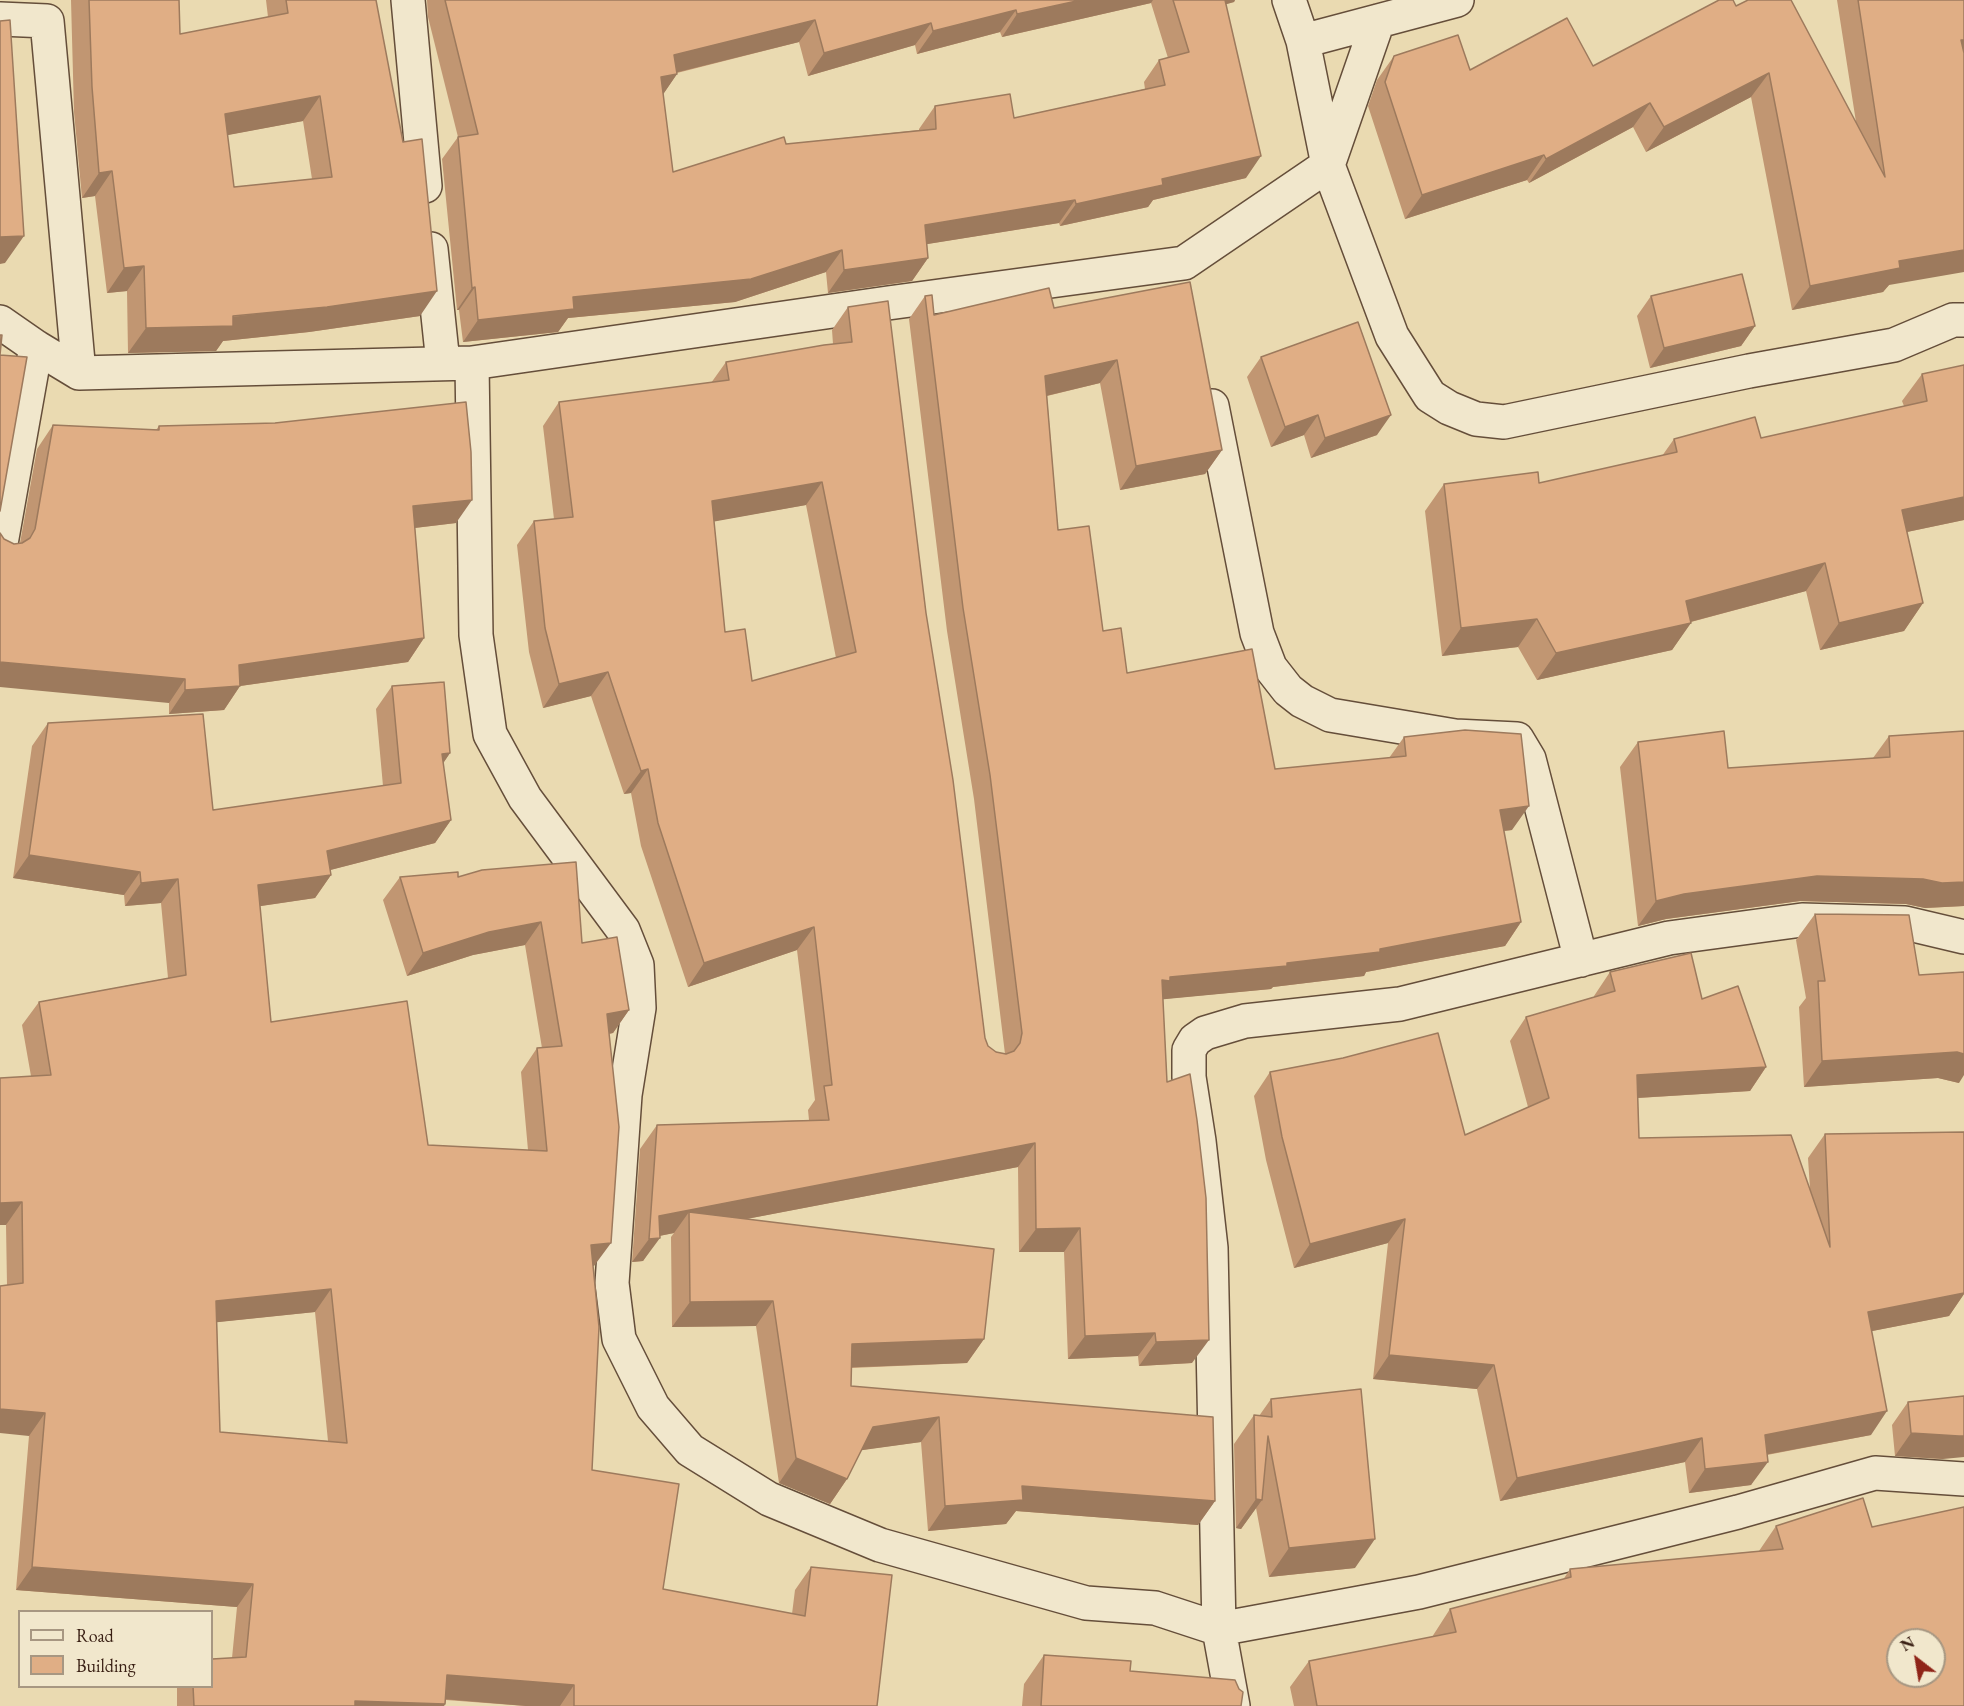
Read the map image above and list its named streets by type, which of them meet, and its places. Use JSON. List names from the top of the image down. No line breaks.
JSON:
{"legend":["Road","Building"],"north":"top left"}
